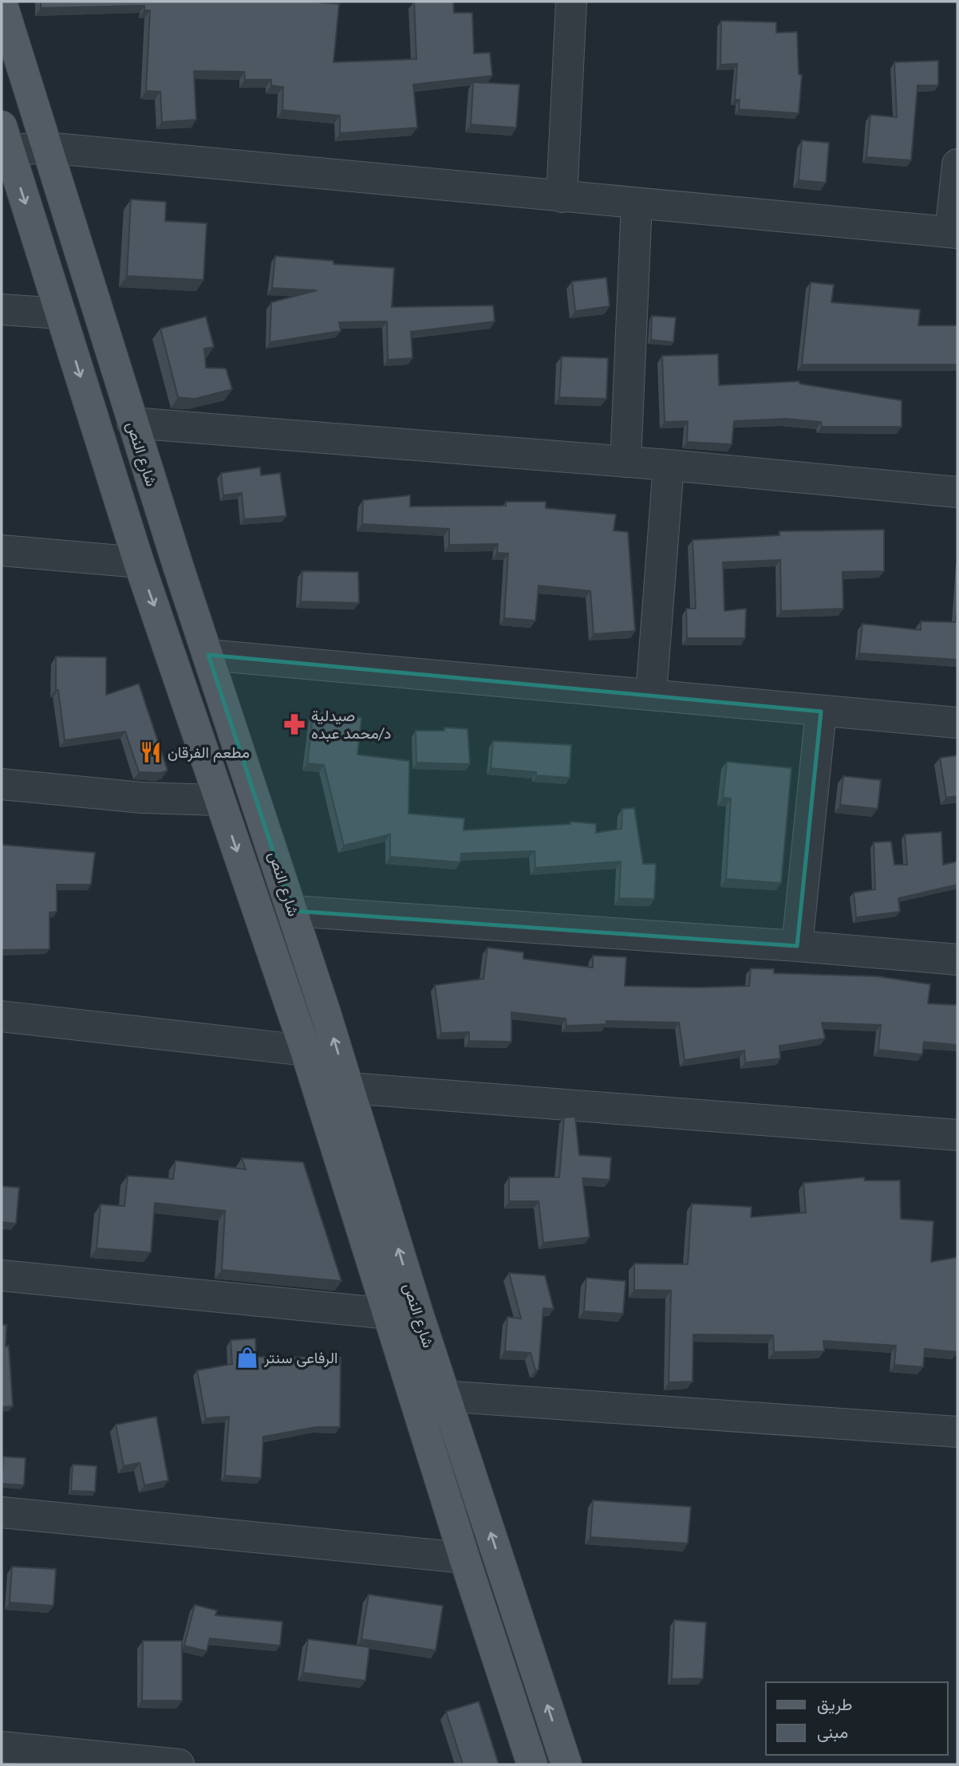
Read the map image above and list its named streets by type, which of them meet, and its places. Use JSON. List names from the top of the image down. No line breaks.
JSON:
{"streets":{"main road":["شارع النص"]},"places":{"pharmacy":["صيدلية د/محمد عبده"],"restaurant":["مطعم الفرقان"],"shop":["الرفاعى سنتر"]},"legend":["طريق","مبنى"]}
